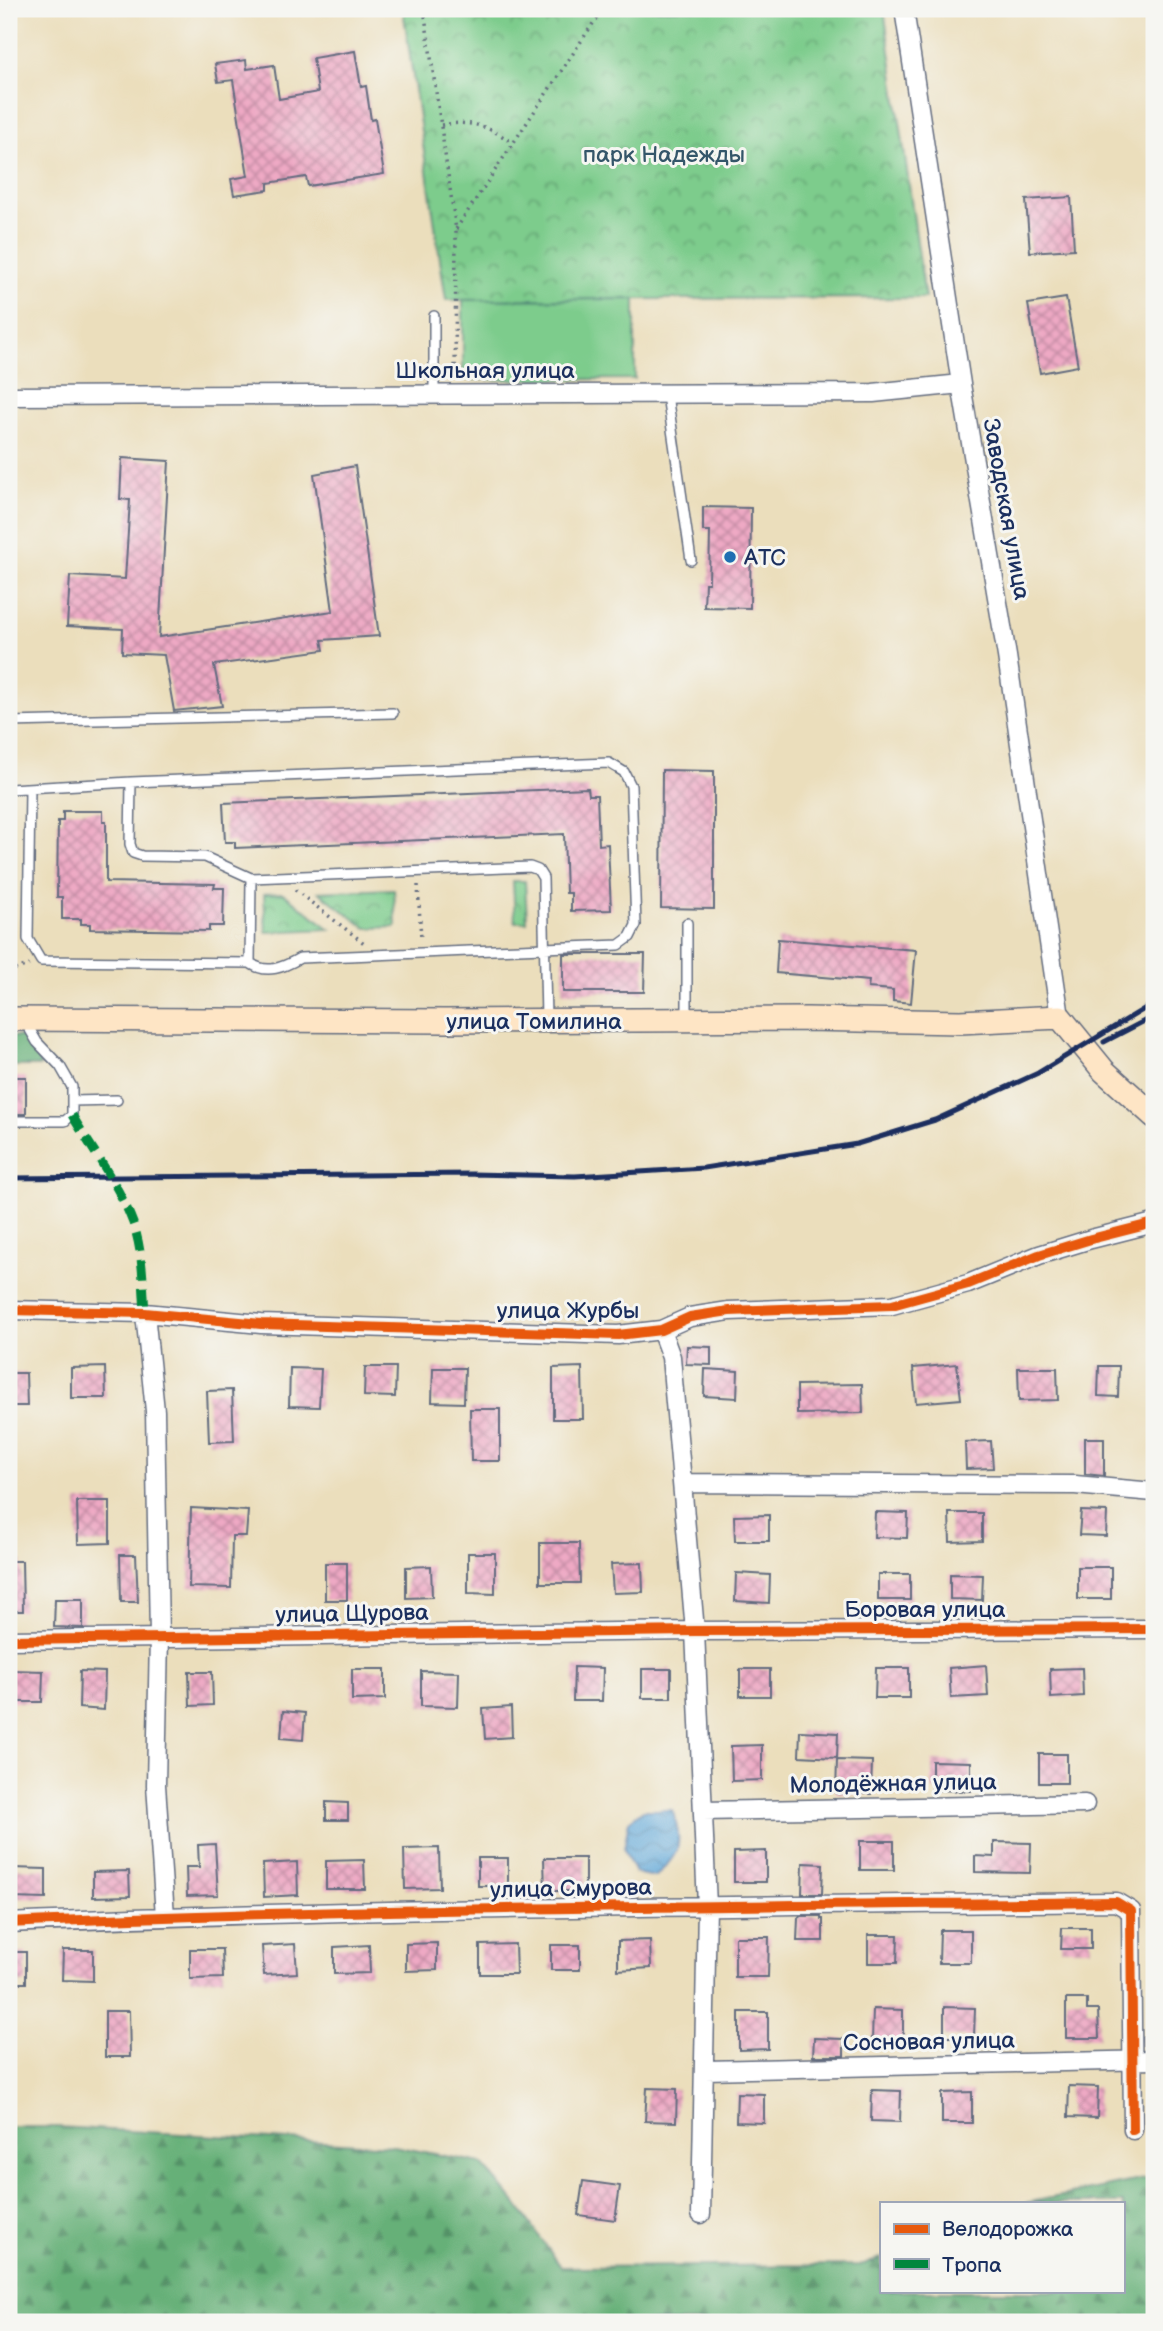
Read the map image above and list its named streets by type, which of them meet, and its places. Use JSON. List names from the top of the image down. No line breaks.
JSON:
{"streets":{"street":["Школьная улица","Заводская улица","улица Томилина","улица Журбы","Боровая улица","улица Щурова","Молодёжная улица","улица Смурова","Сосновая улица"]},"crossings":[["Школьная улица","Заводская улица"],["Заводская улица","улица Томилина"],["Боровая улица","улица Щурова"],["улица Смурова","Сосновая улица"]],"parks":["парк Надежды"],"places":["АТС"],"legend":["Велодорожка","Тропа"]}
